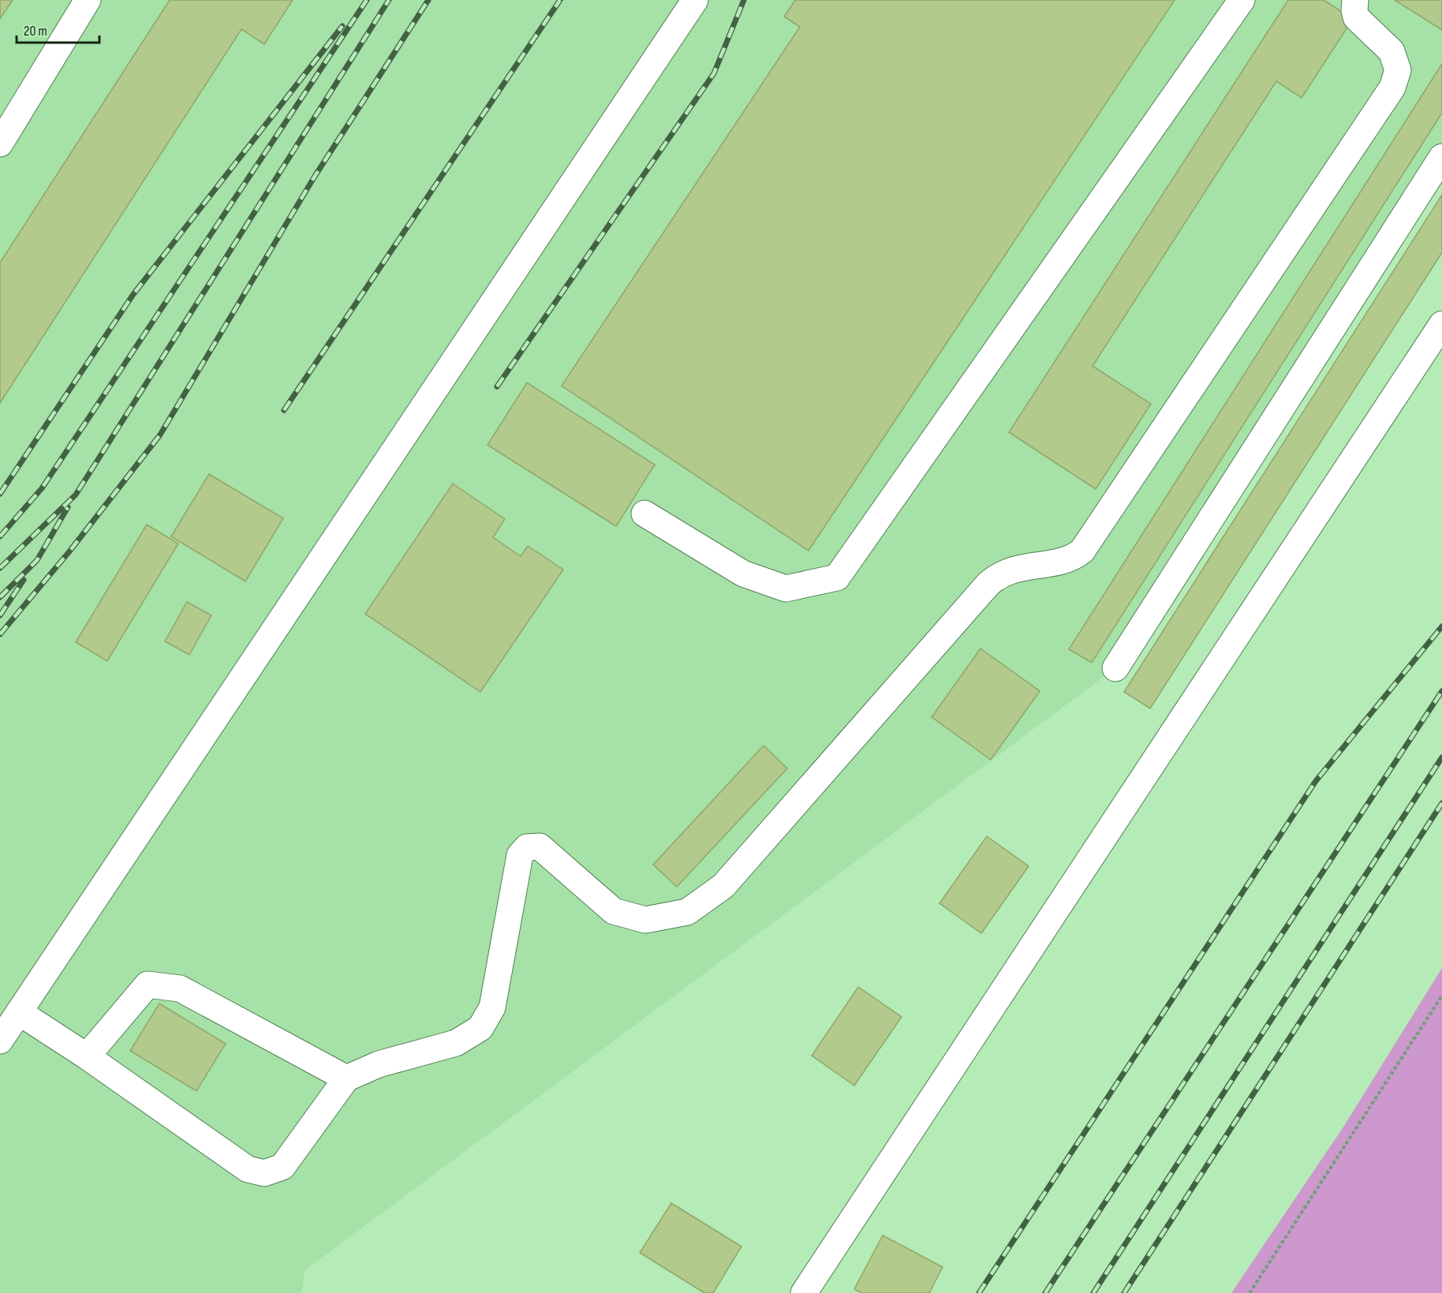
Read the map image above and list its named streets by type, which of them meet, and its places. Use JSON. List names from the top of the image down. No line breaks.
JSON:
{"scale_bar":"20 m"}
